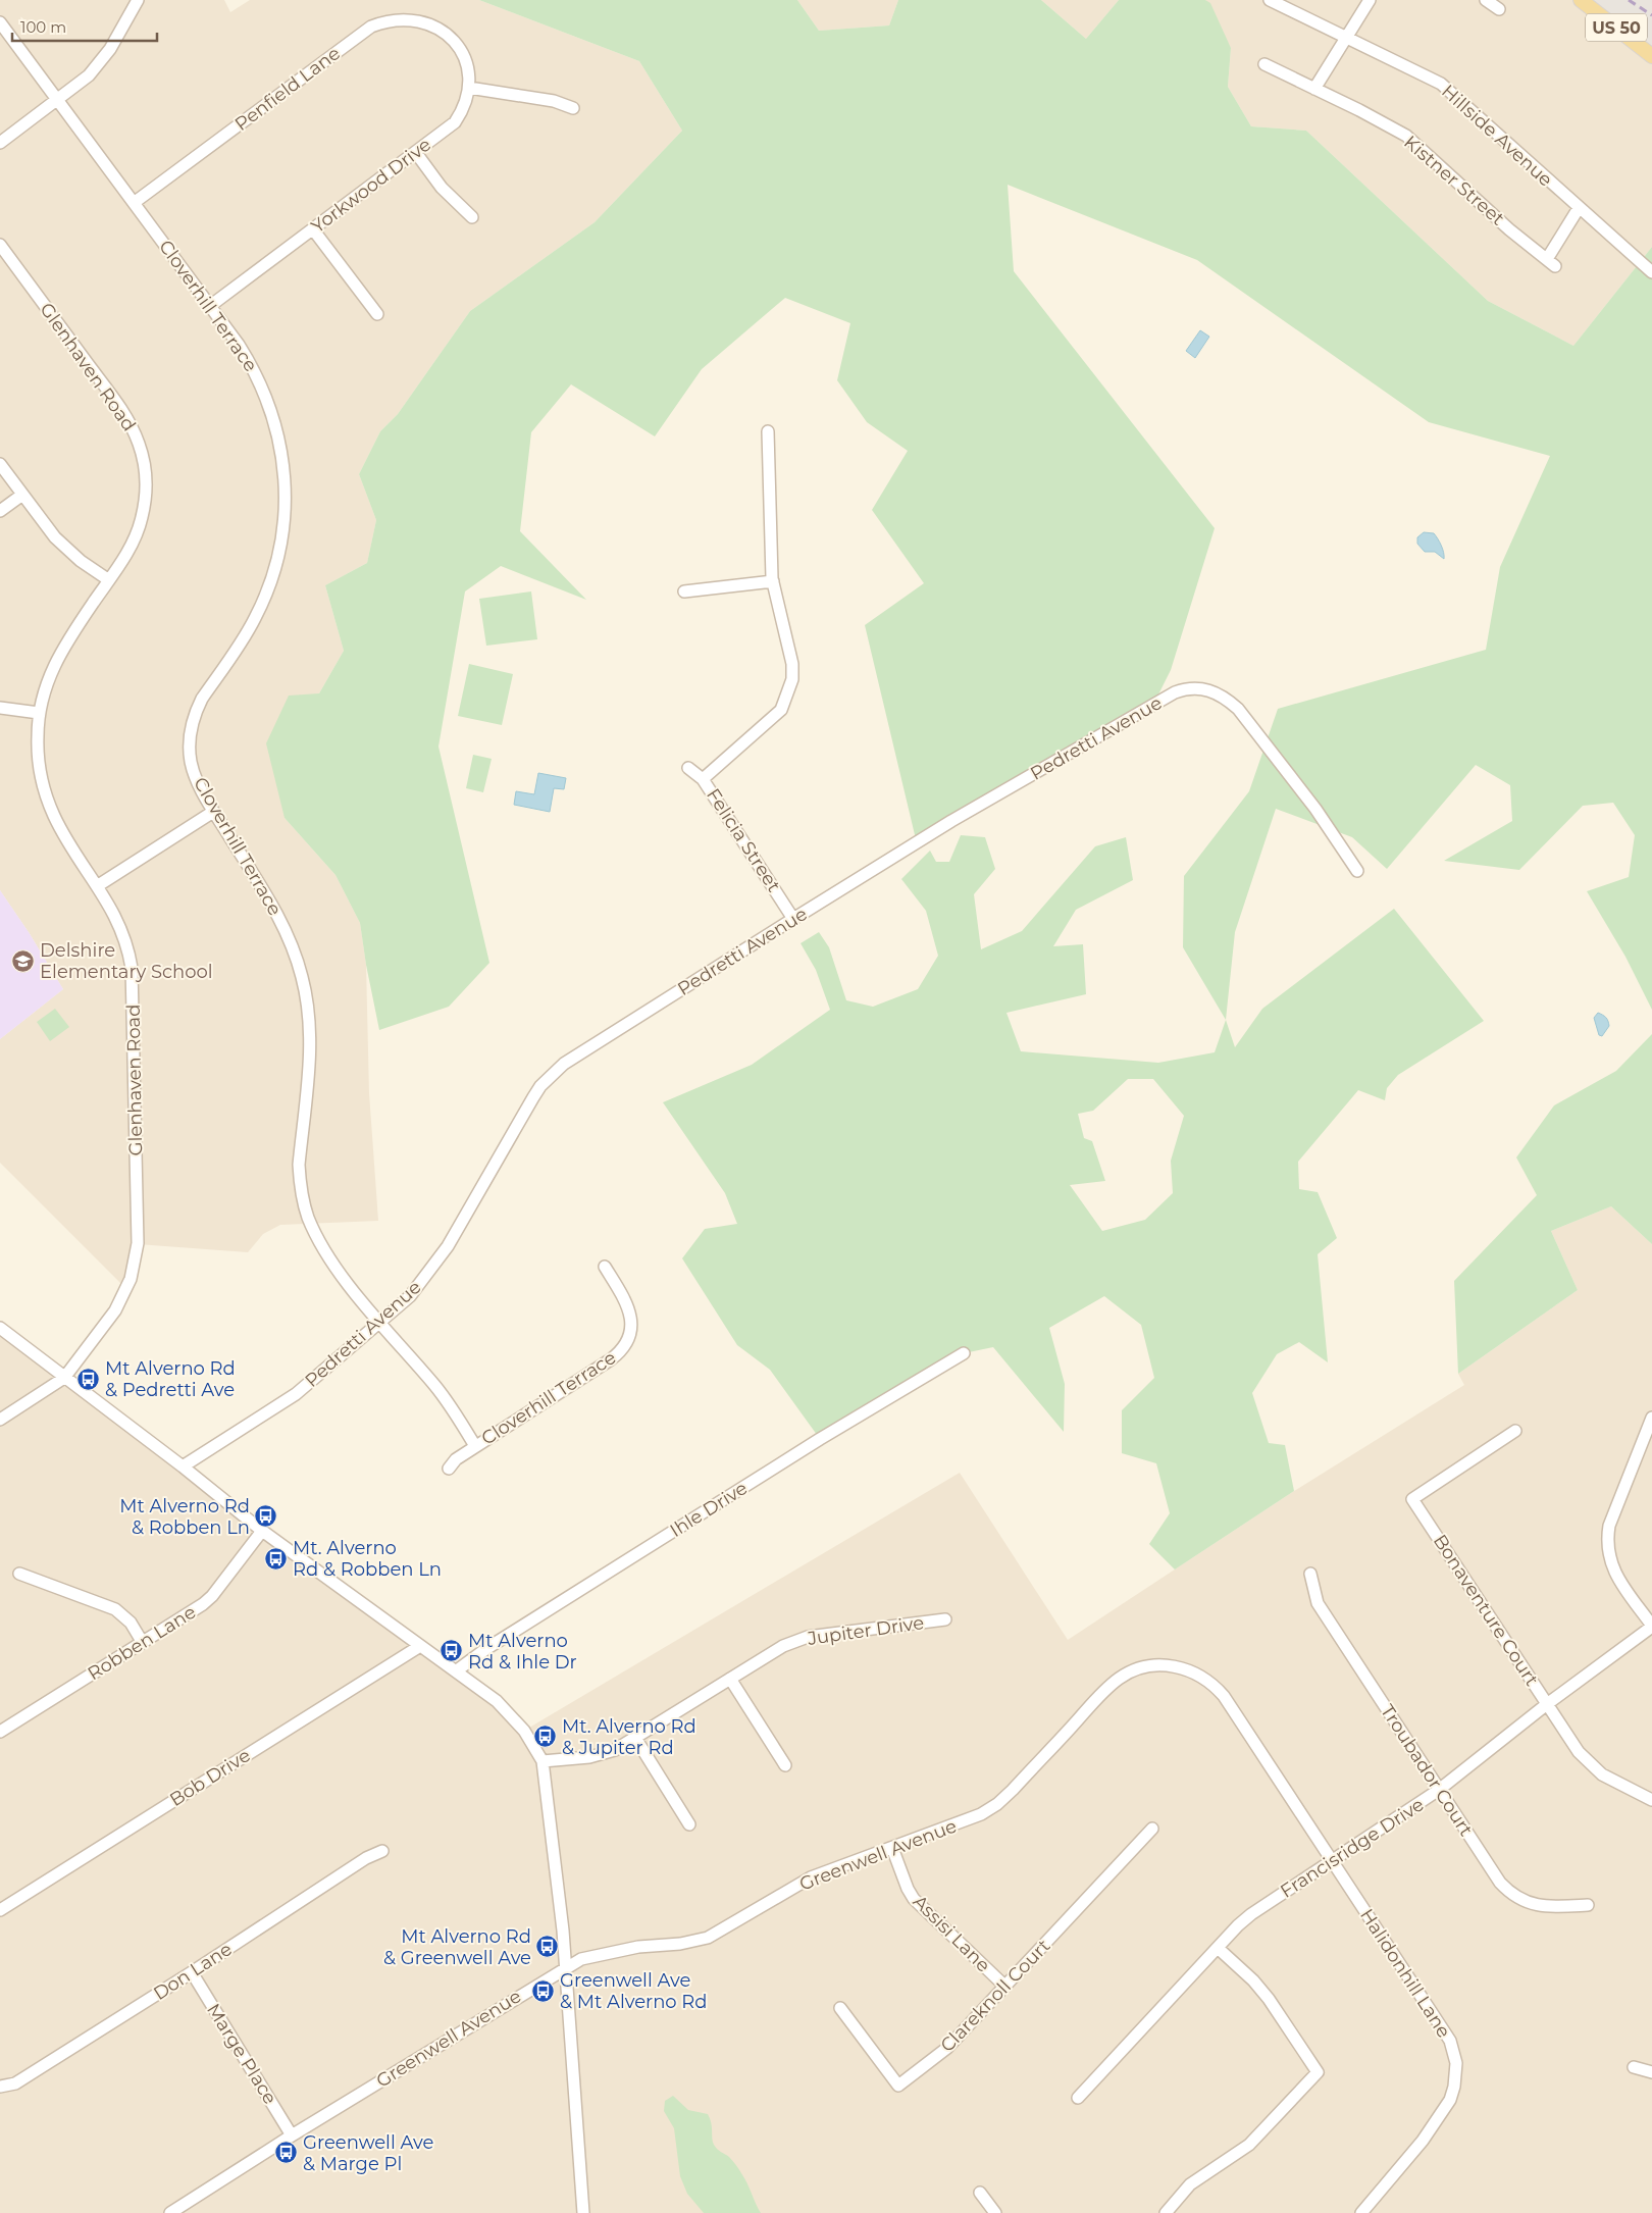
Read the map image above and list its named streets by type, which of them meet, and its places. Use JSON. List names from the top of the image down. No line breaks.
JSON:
{"streets":{"main road":["US 50"],"street":["Penfield Lane","Hillside Avenue","Kistner Street","Yorkwood Drive","Cloverhill Terrace","Glenhaven Road","Pedretti Avenue","Felicia Street","Ihle Drive","Bonaventure Court","Jupiter Drive","Robben Lane","Troubador Court","Bob Drive","Francisridge Drive","Greenwell Avenue","Assisi Lane","Don Lane","Halidonhill Lane","Clareknoll Court","Marge Place"]},"crossings":[["Penfield Lane","Yorkwood Drive"],["Penfield Lane","Cloverhill Terrace"],["Hillside Avenue","Kistner Street"],["Yorkwood Drive","Cloverhill Terrace"],["Cloverhill Terrace","Pedretti Avenue"],["Pedretti Avenue","Felicia Street"],["Bonaventure Court","Francisridge Drive"],["Troubador Court","Francisridge Drive"],["Francisridge Drive","Greenwell Avenue"],["Francisridge Drive","Halidonhill Lane"],["Greenwell Avenue","Assisi Lane"],["Greenwell Avenue","Halidonhill Lane"],["Greenwell Avenue","Marge Place"],["Assisi Lane","Clareknoll Court"],["Don Lane","Marge Place"]],"places":{"school or university":["Delshire Elementary School"],"bus stop":["Mt Alverno Rd & Pedretti Ave","Mt Alverno Rd & Robben Ln","Mt. Alverno Rd & Robben Ln","Mt Alverno Rd & Ihle Dr","Mt. Alverno Rd & Jupiter Rd","Mt Alverno Rd & Greenwell Ave","Greenwell Ave & Mt Alverno Rd","Greenwell Ave & Marge Pl"]},"scale_bar":"100 m"}
